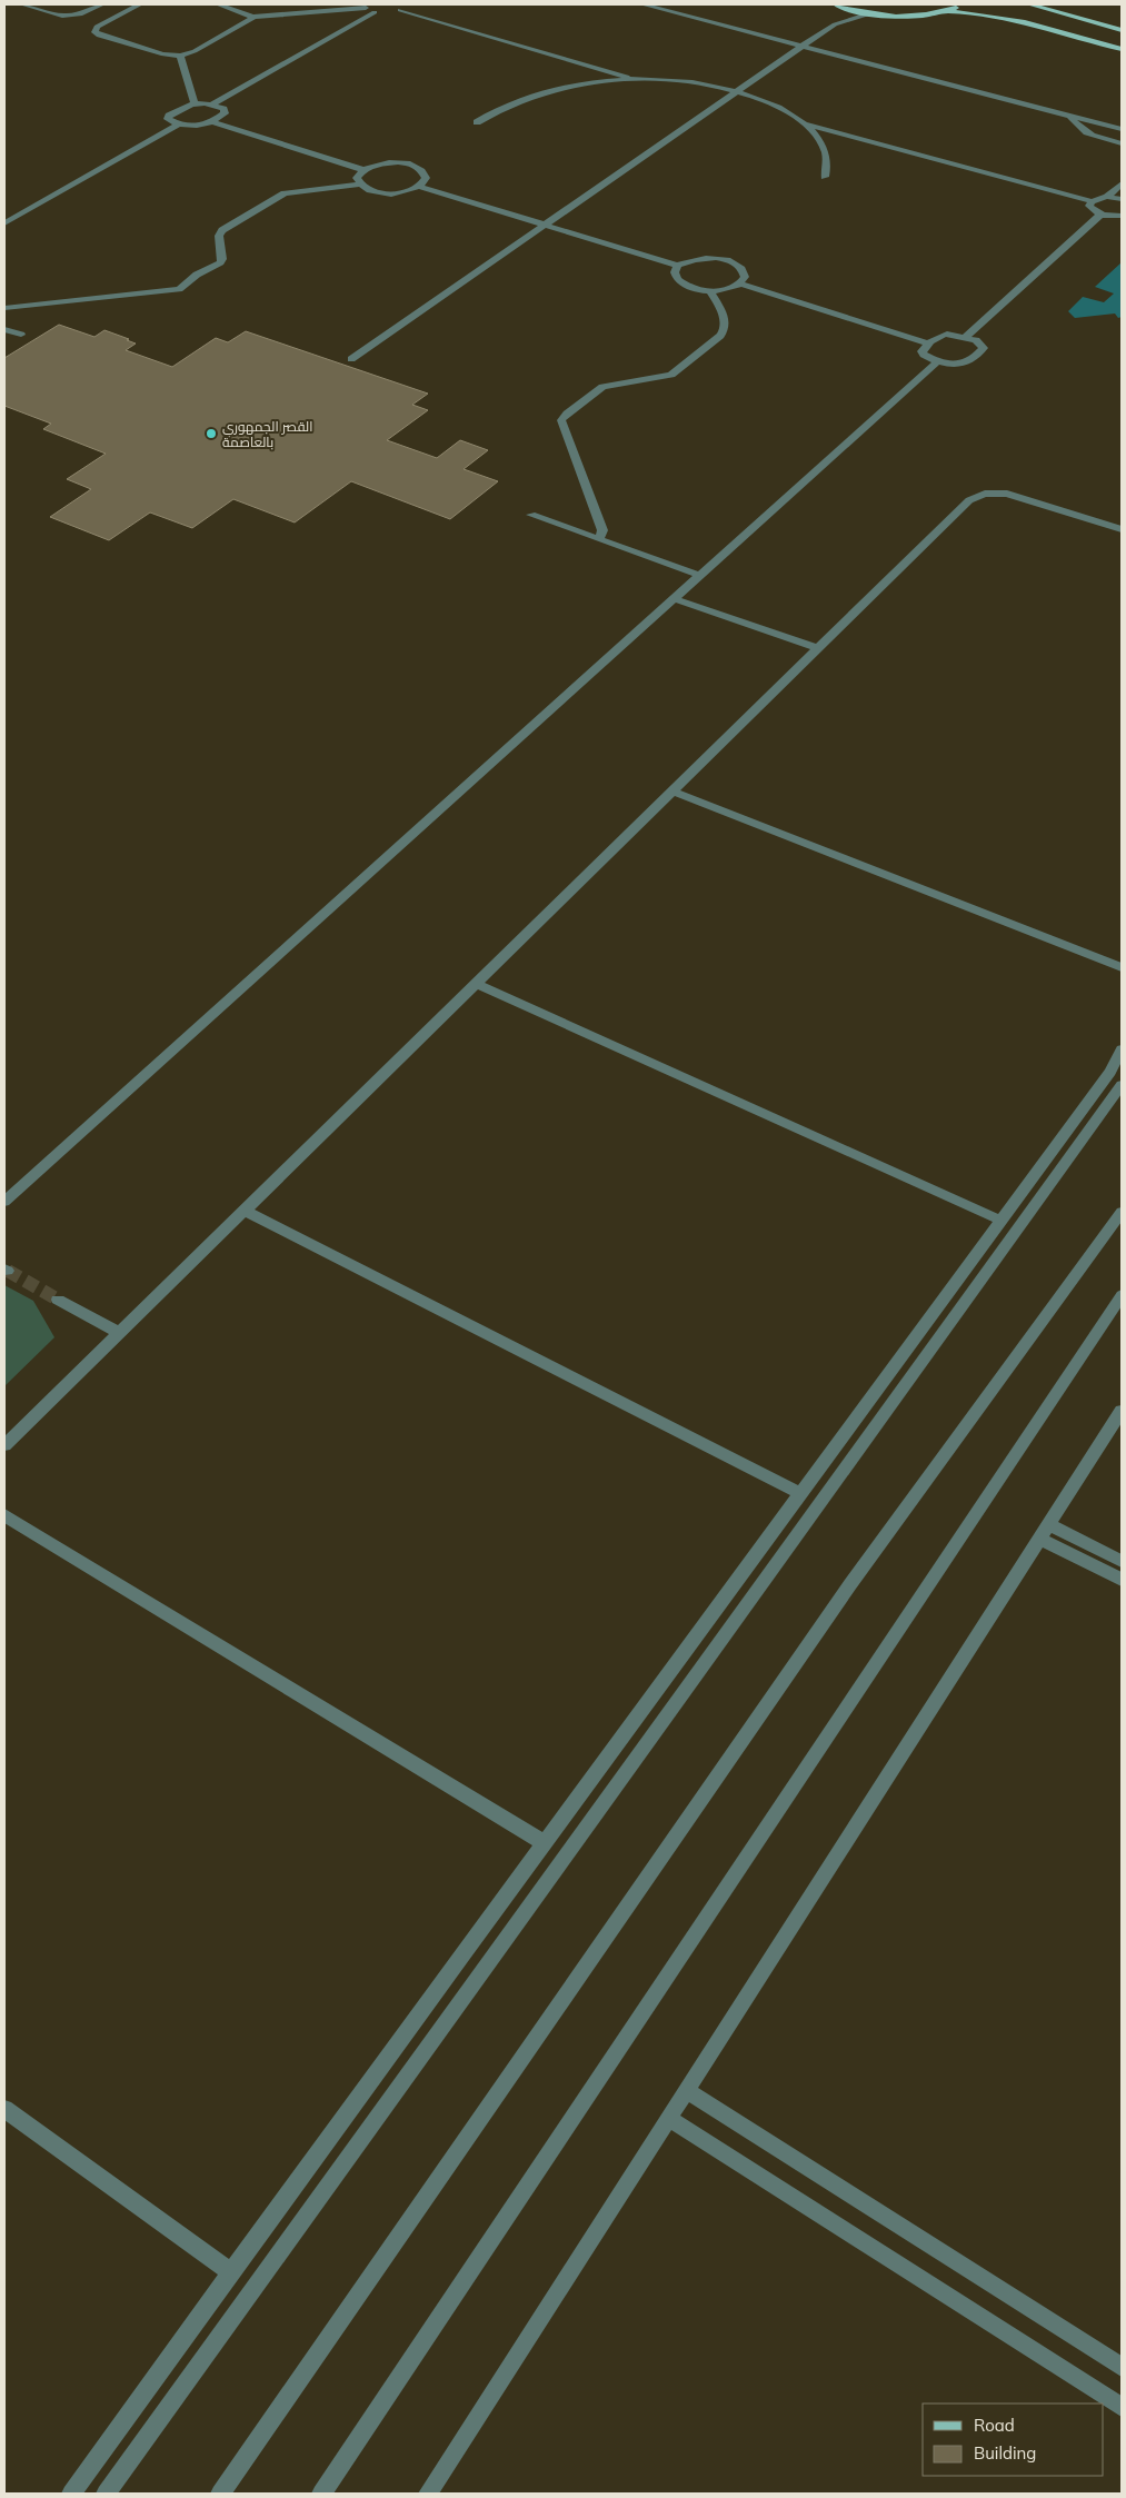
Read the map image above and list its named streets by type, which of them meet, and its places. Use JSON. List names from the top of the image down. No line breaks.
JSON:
{"places":["القصر الجمهوري بالعاصمة"],"legend":["Road","Building"]}
